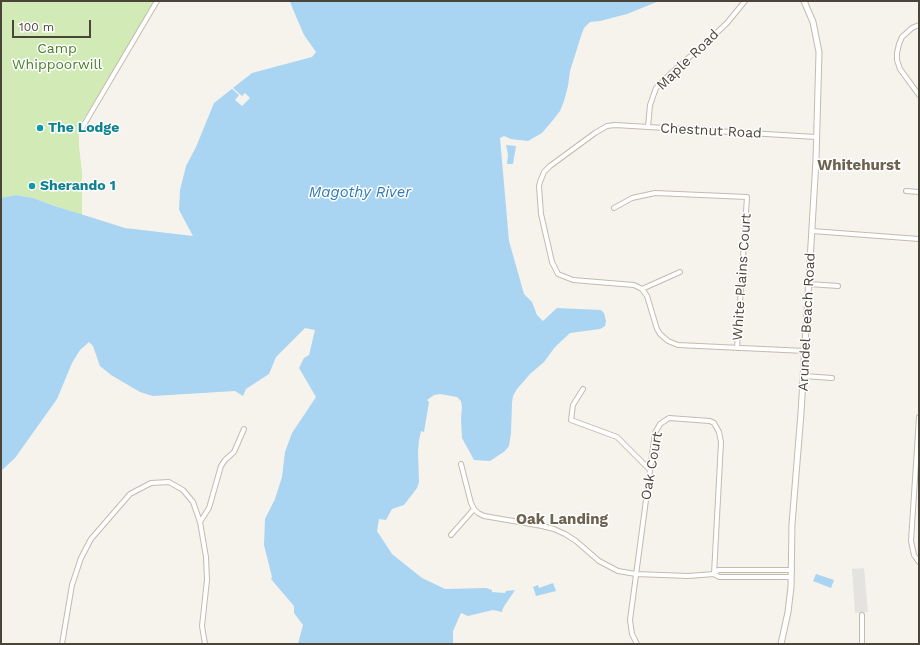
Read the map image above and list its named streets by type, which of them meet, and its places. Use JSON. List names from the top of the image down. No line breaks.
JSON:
{"streets":{"street":["Maple Road","Chestnut Road","White Plains Court","Arundel Beach Road","Oak Court"]},"crossings":[["Maple Road","Chestnut Road"],["Chestnut Road","Arundel Beach Road"]],"districts":["Whitehurst","Oak Landing"],"water":["Magothy River"],"parks":["Camp Whippoorwill"],"places":["The Lodge","Sherando 1"],"scale_bar":"100 m"}
